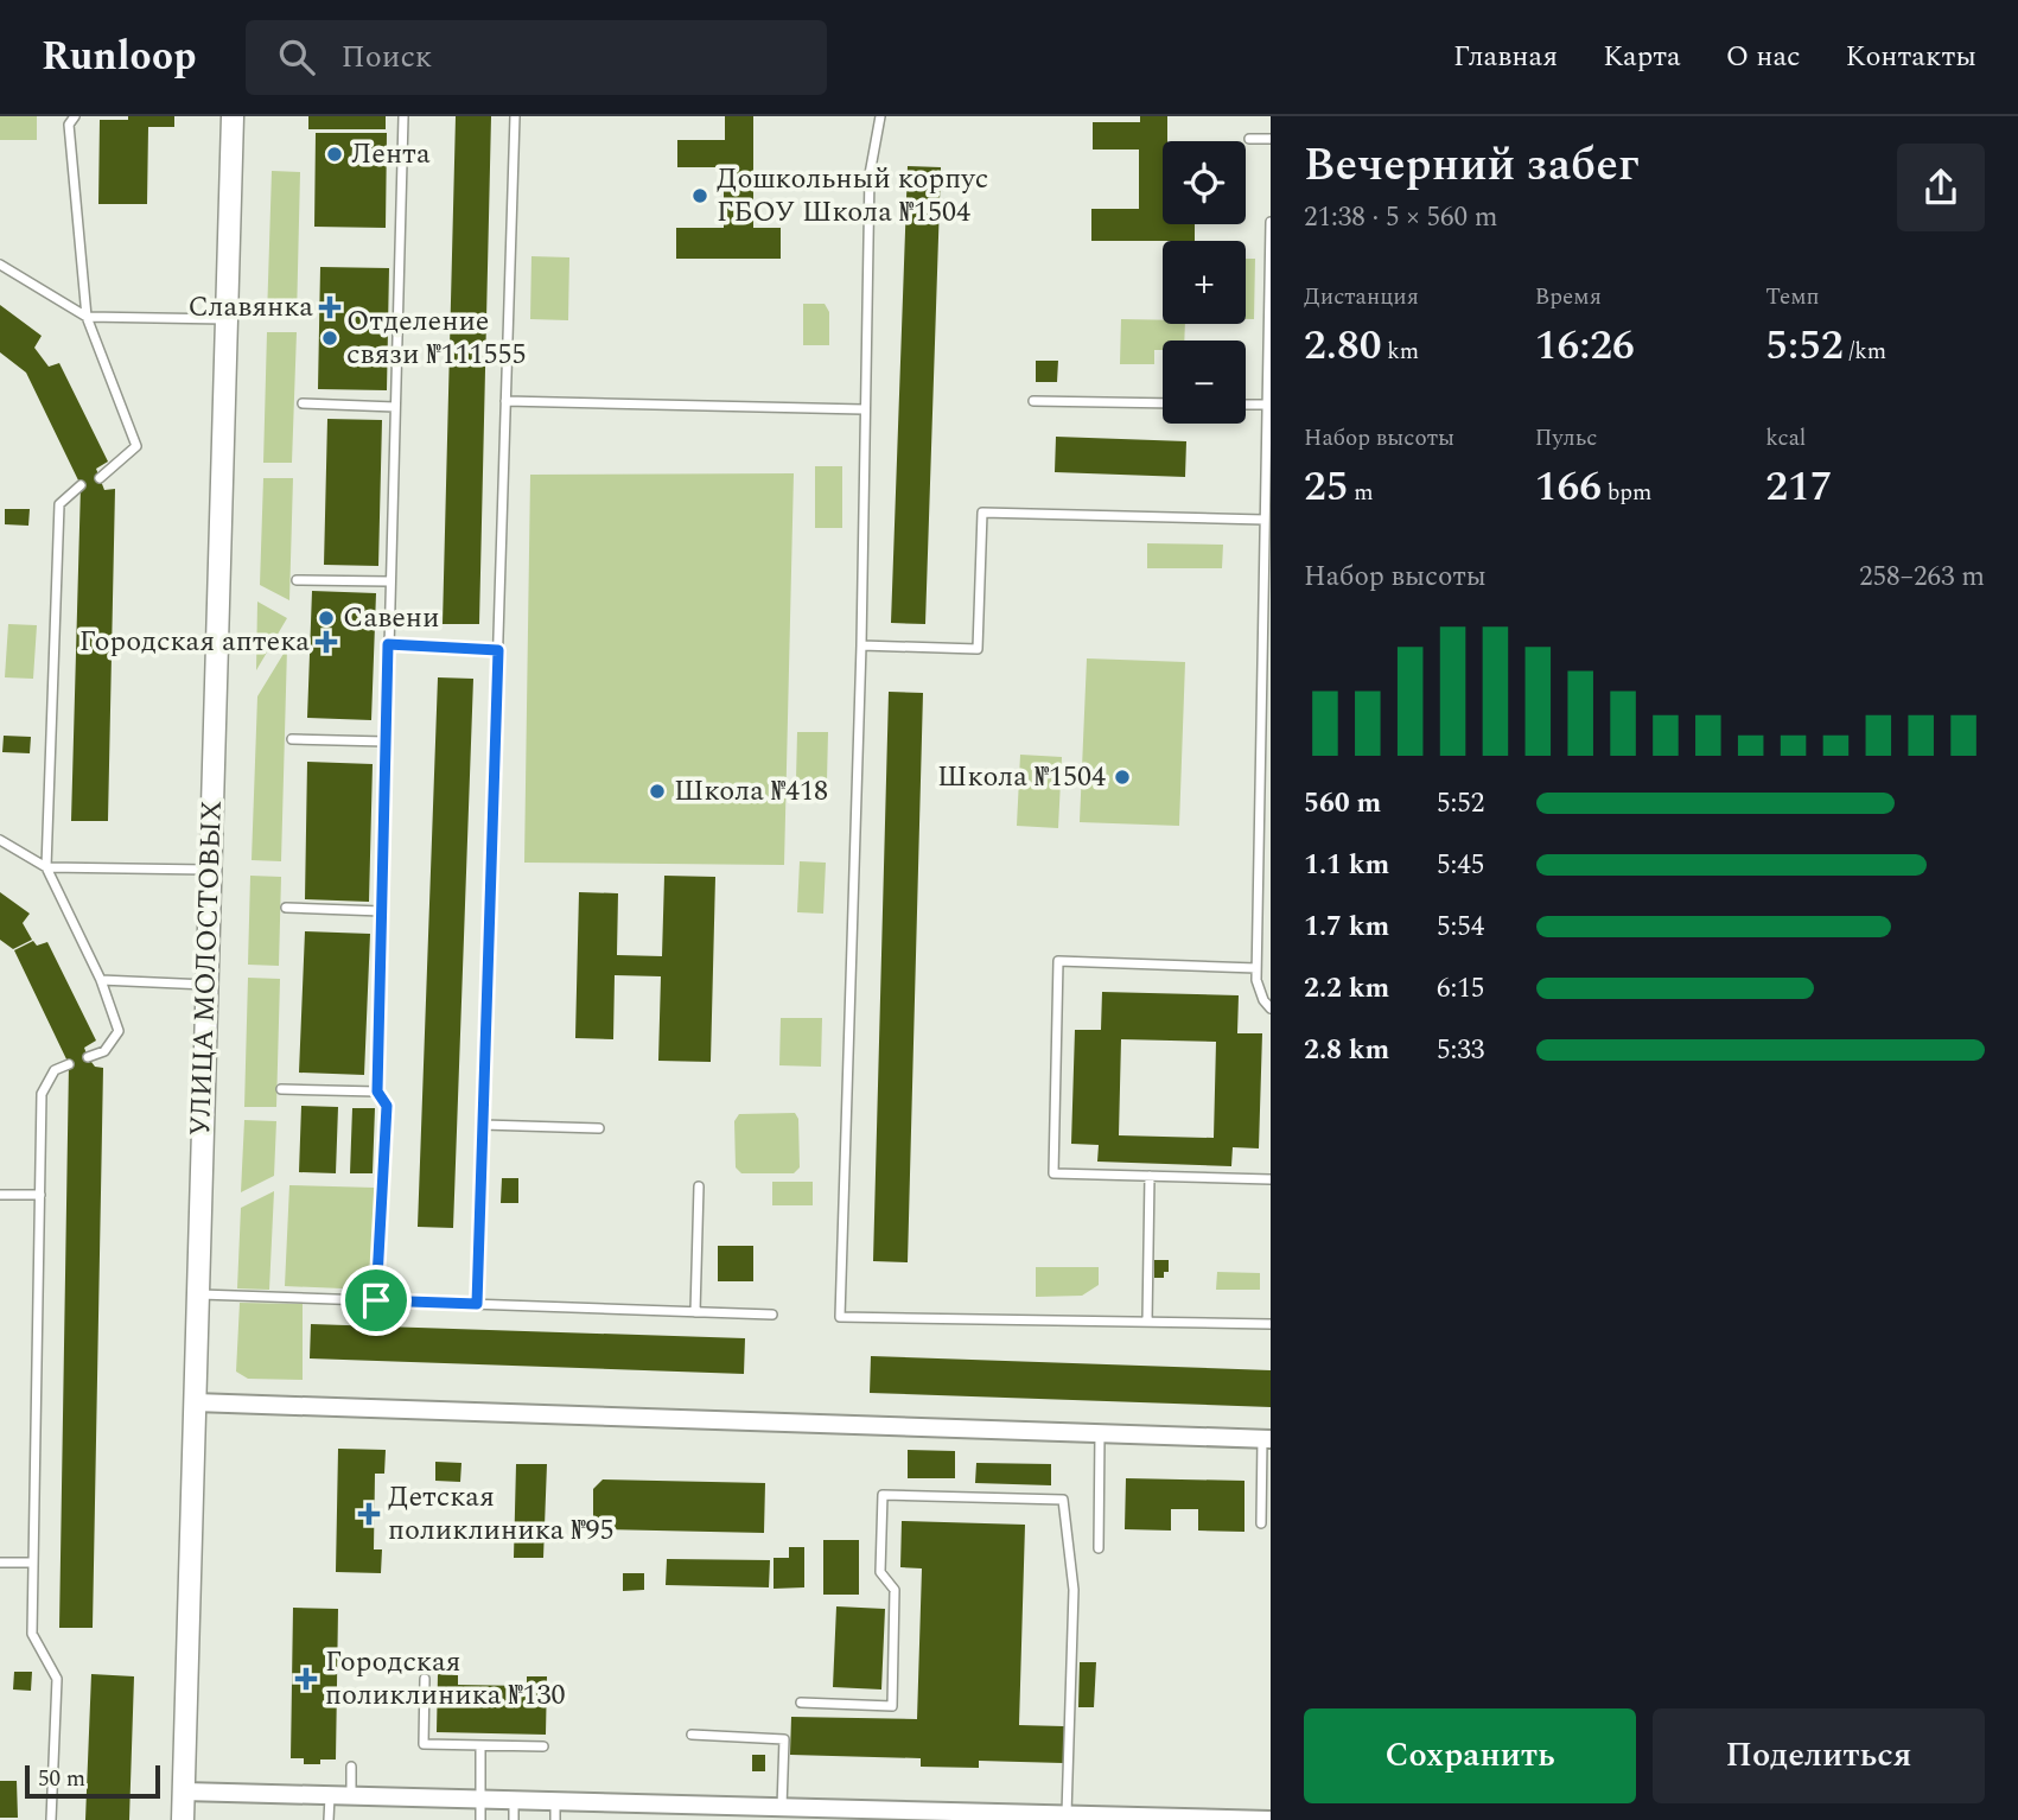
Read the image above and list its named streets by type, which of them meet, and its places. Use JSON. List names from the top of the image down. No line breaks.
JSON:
{"streets":{"street":["УЛИЦА МОЛОСТОВЫХ"]},"places":{"other":["Лента","Дошкольный корпус ГБОУ Школа №1504","Отделение связи №111555","Савени","Школа №1504","Школа №418"],"health":["Славянка","Городская аптека","Детская поликлиника №95","Городская поликлиника №130"]},"scale_bar":"50 m","page":{"header":"Runloop","search":"Поиск","nav":["Главная","Карта","О нас","Контакты"],"heading":["Вечерний забег","21:38 · 5 × 560 m"],"map_buttons":["+","−"],"stats":[["Дистанция","2.80 km"],["Время","16:26"],["Темп","5:52 /km"],["Набор высоты","25 m"],["Пульс","166 bpm"],["kcal","217"]],"chart":["Набор высоты","258–263 m"],"list":[{"name":"560 m","note":"5:52"},{"name":"1.1 km","note":"5:45"},{"name":"1.7 km","note":"5:54"},{"name":"2.2 km","note":"6:15"},{"name":"2.8 km","note":"5:33"}],"buttons":["Сохранить","Поделиться"],"scale":"50 m"}}
